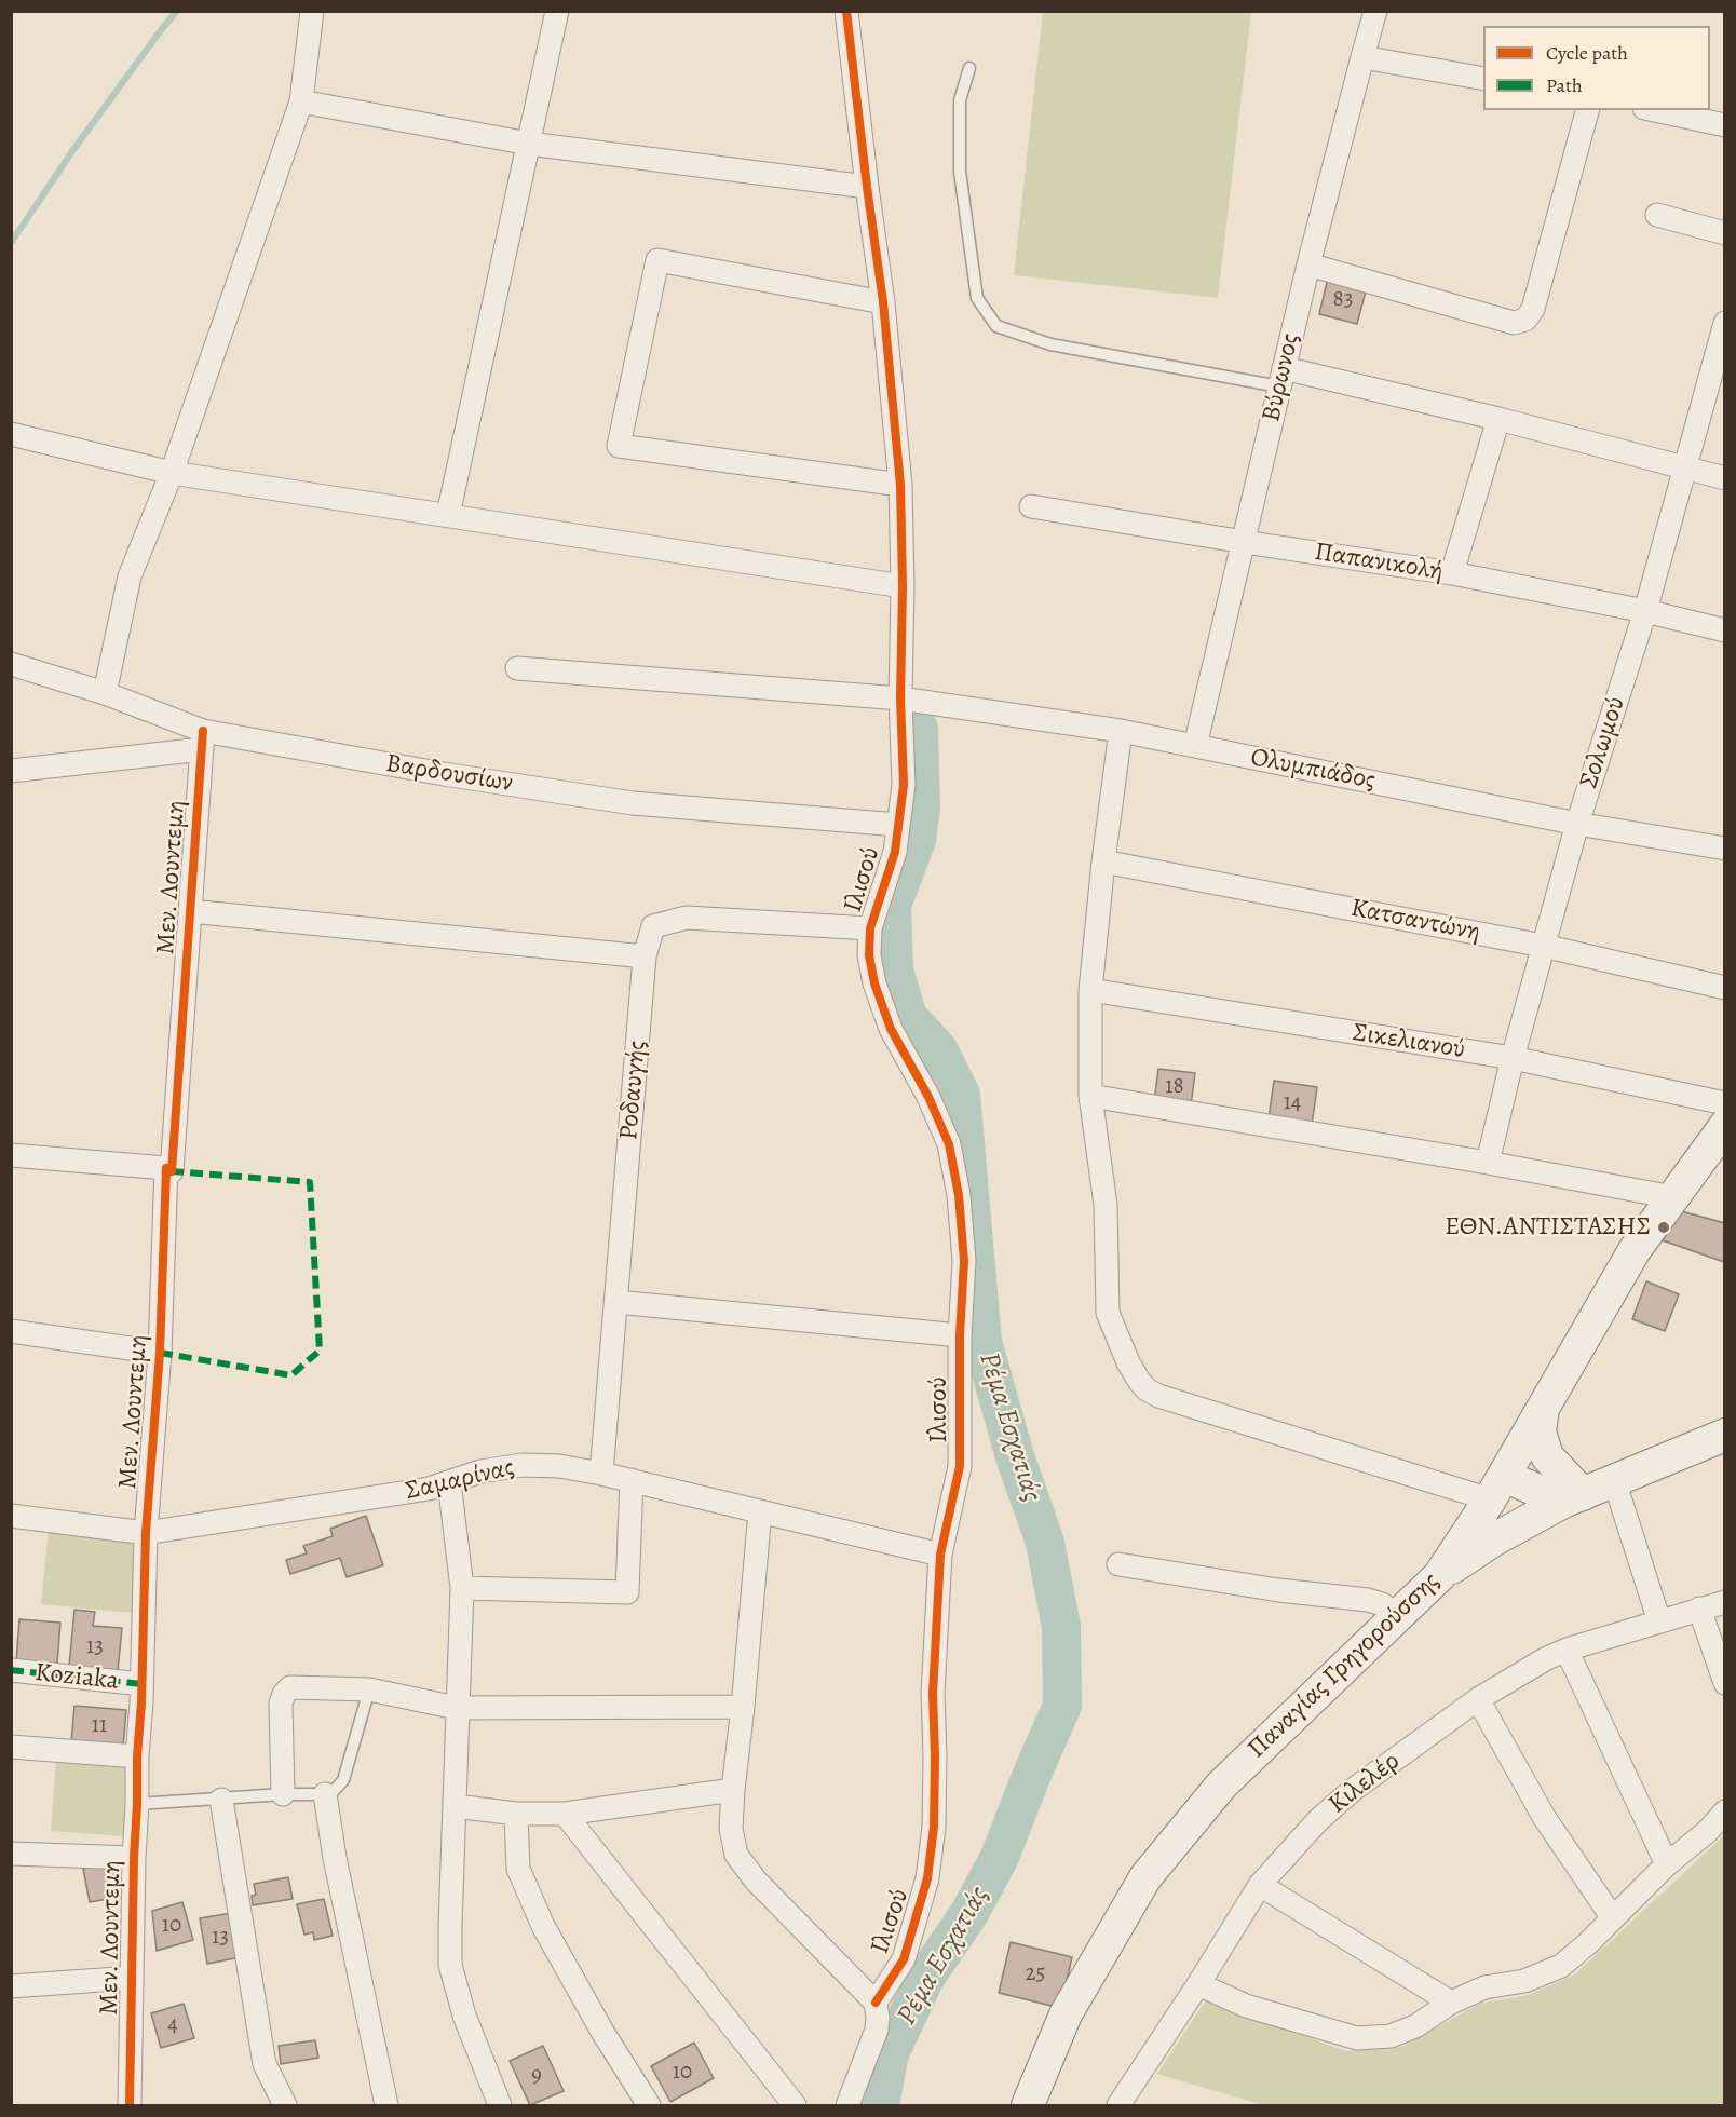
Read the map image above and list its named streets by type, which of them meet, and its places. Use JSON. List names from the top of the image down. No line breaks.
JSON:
{"streets":{"street":["Βύρωνος","Παπανικολή","Σολωμού","Ολυμπιάδος","Βαρδουσίων","Μεν. Λουντεμη","Ιλισού","Κατσαντώνη","Σικελιανού","Ροδαυγής","Σαμαρίνας","Παναγίας Γρηγορούσσης","Koziaka","Κιλελέρ"]},"crossings":[["Βύρωνος","Παπανικολή"],["Βύρωνος","Ολυμπιάδος"],["Παπανικολή","Σολωμού"],["Σολωμού","Ολυμπιάδος"],["Σολωμού","Κατσαντώνη"],["Σολωμού","Σικελιανού"],["Ολυμπιάδος","Ιλισού"],["Βαρδουσίων","Μεν. Λουντεμη"],["Βαρδουσίων","Ιλισού"],["Μεν. Λουντεμη","Σαμαρίνας"],["Μεν. Λουντεμη","Koziaka"],["Ιλισού","Ροδαυγής"],["Ιλισού","Σαμαρίνας"],["Ροδαυγής","Σαμαρίνας"]],"water":["Ρέμα Εσχατιάς"],"places":["ΕΘΝ.ΑΝΤΙΣΤΑΣΗΣ"],"house_numbers":["83","18","14","13","11","10","13","25","4","10","9"],"legend":["Cycle path","Path"]}
